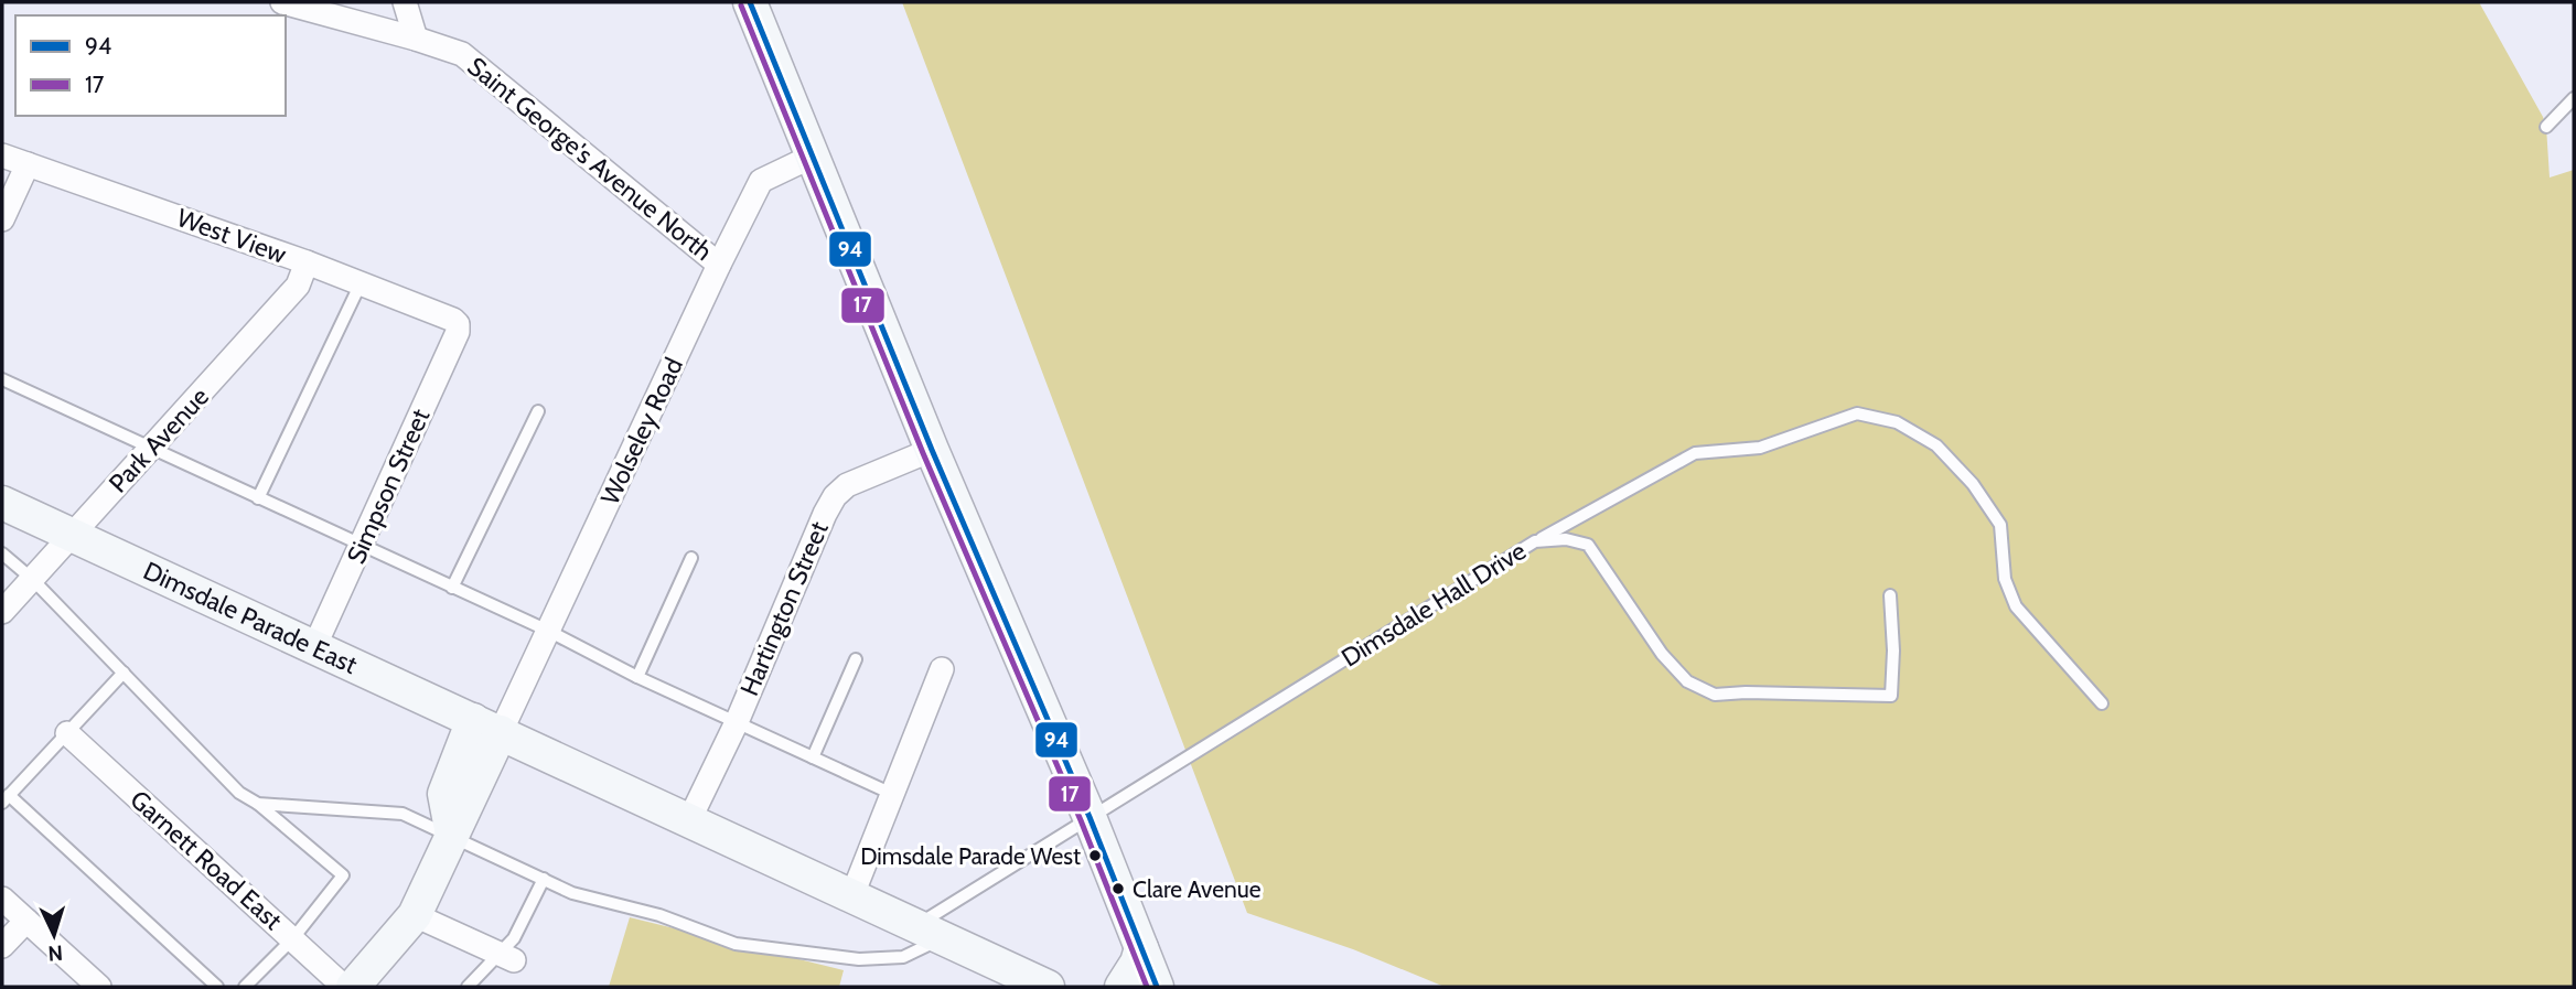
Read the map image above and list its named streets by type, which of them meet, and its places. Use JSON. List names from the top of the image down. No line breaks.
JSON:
{"streets":{"main road":["Dimsdale Parade East"],"street":["Saint George's Avenue North","West View","Wolseley Road","Park Avenue","Simpson Street","Hartington Street","Garnett Road East"],"lane":["Dimsdale Hall Drive"]},"crossings":[["Saint George's Avenue North","Wolseley Road"],["West View","Park Avenue"],["West View","Simpson Street"],["Wolseley Road","Dimsdale Parade East"],["Park Avenue","Dimsdale Parade East"],["Simpson Street","Dimsdale Parade East"]],"places":["Dimsdale Parade West","Clare Avenue"],"lines":["transit line 94","transit line 17"],"legend":["94","17"],"north":"bottom"}
